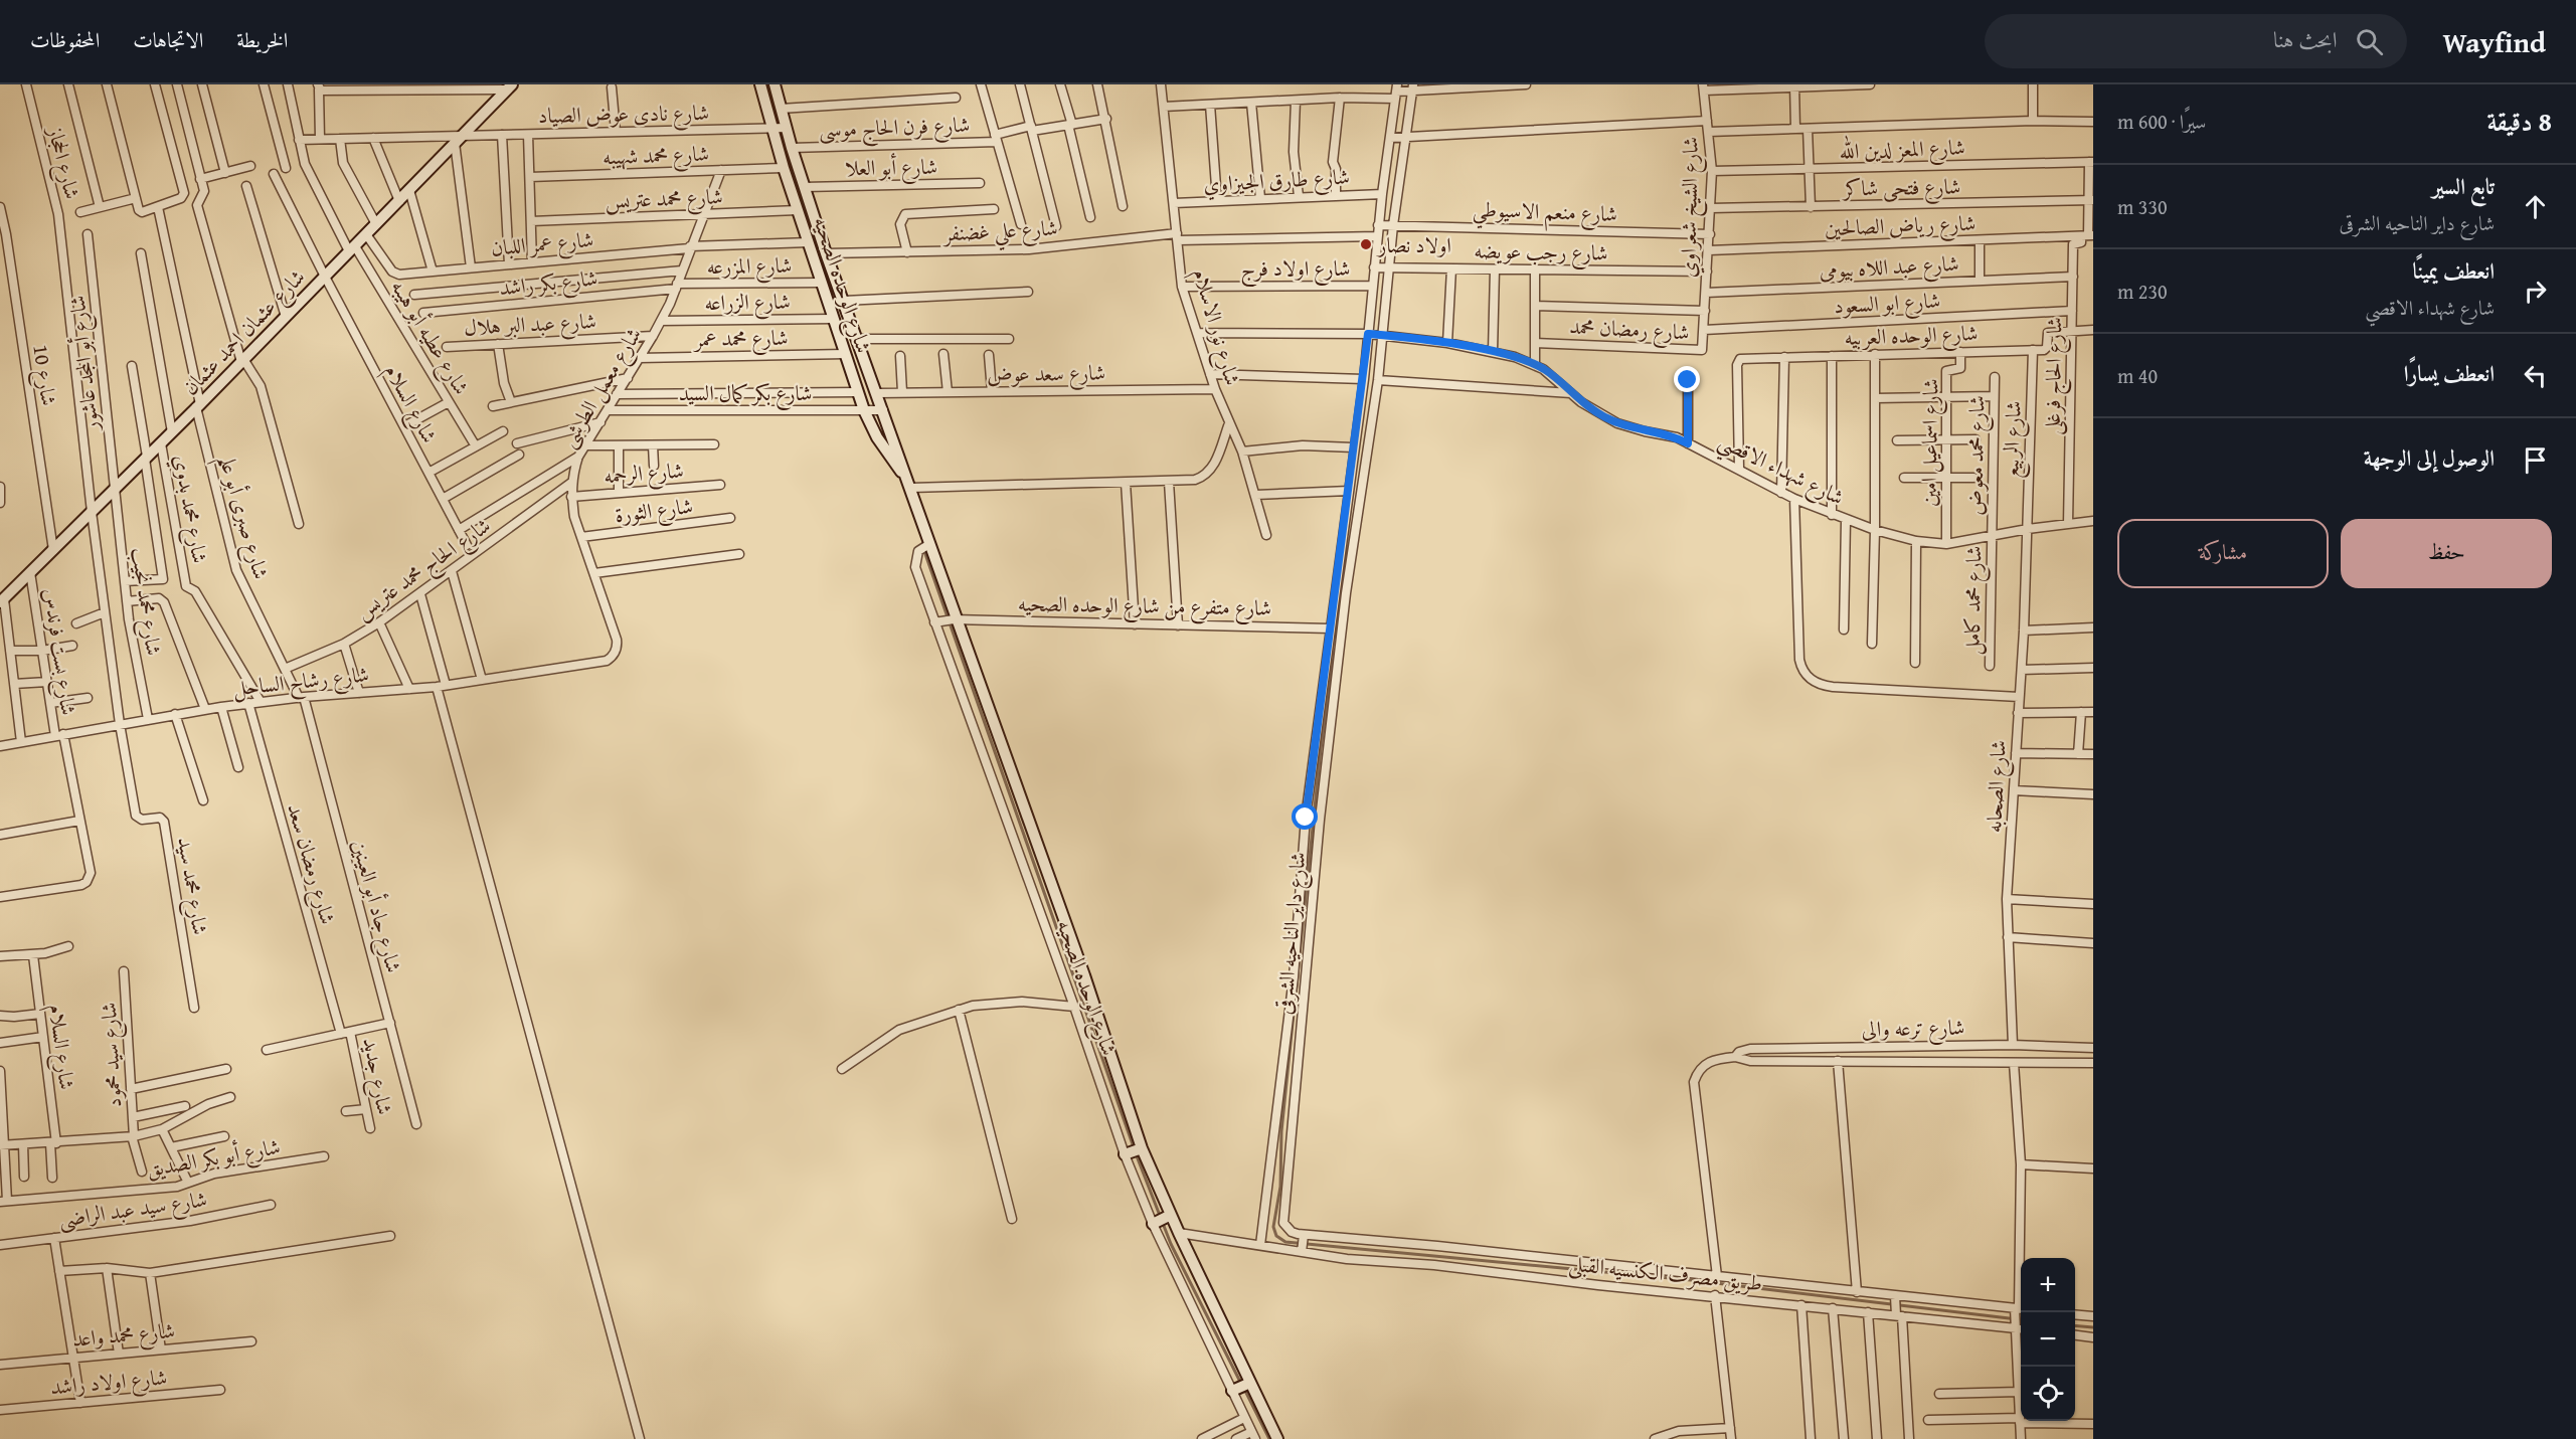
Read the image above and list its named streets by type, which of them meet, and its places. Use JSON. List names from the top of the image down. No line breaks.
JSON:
{"streets":{"street":["شارع نادى عوض الصياد","شارع فرن الحاج موسى","شارع المعز لدين الله","شارع محمد شهيبه","شارع الحجاز","شارع أبو العلا","شارع طارق الجيزاوي","شارع فتحى شاكر","شارع محمد عتريس","شارع الشيخ شعراوي","شارع منعم الاسيوطي","شارع رياض الصالحين","شارع علي غضنفر","شارع عمر اللبان","شارع رجب عويضه","شارع المزرعه","شارع عبد اللاه بيومى","شارع اولاد فرج","شارع بكر راشد","شارع الوحده الصحيه","شارع الزراعه","شارع ابو السعود","شارع عبد البر هلال","شارع نور الاسلام","شارع رمضان محمد","شارع عثمان احمد عثمان","شارع الوحده العربيه","شارع عطيه أبو هيبه","شارع محمد عمر","شارع أبو المجد عاشور","شارع سعد عوض","شارع 10","شارع الحاج فرغلى","شارع معمل الطرشى","شارع بكر كمال السيد","شارع السلام","شارع الربيع","شارع اسماعيل امين","شارع محمد معوض","شارع شهداء الاقصي","شارع الرحمه","شارع محمد بدوي","شارع الثورة","شارع صبرى أبو علم","شارع الحاج محمد عتريس","شارع محمد كامل","شارع محمد نجيب","شارع متفرع من شارع الوحده الصحيه","شارع بست فرندس","شارع رشاح الساحل","شارع الصحابه","شارع رمضان سعد","شارع محمد سيد","شارع جاد أبو العينين","شارع داير الناحيه الشرقى","شارع ترعه والى","شارع سيد محمود","شارع جديد","شارع أبو بكر الصديق","شارع سيد عبد الراضى","طريق مصرف الكنسيه القبلى","شارع محمد واعد","شارع اولاد راشد"]},"crossings":[["شارع نادى عوض الصياد","شارع الوحده الصحيه"],["شارع نادى عوض الصياد","شارع عثمان احمد عثمان"],["شارع نادى عوض الصياد","شارع عطيه أبو هيبه"],["شارع فرن الحاج موسى","شارع الوحده الصحيه"],["شارع المعز لدين الله","شارع الشيخ شعراوي"],["شارع المعز لدين الله","شارع الحاج فرغلى"],["شارع محمد شهيبه","شارع الوحده الصحيه"],["شارع محمد شهيبه","شارع معمل الطرشى"],["شارع الحجاز","شارع عثمان احمد عثمان"],["شارع الحجاز","شارع رشاح الساحل"],["شارع الحجاز","شارع محمد سيد"],["شارع أبو العلا","شارع الوحده الصحيه"],["شارع طارق الجيزاوي","شارع نور الاسلام"],["شارع طارق الجيزاوي","شارع داير الناحيه الشرقى"],["شارع فتحى شاكر","شارع الشيخ شعراوي"],["شارع فتحى شاكر","شارع الحاج فرغلى"],["شارع محمد عتريس","شارع الوحده الصحيه"],["شارع محمد عتريس","شارع معمل الطرشى"],["شارع الشيخ شعراوي","شارع منعم الاسيوطي"],["شارع الشيخ شعراوي","شارع رياض الصالحين"],["شارع الشيخ شعراوي","شارع رجب عويضه"],["شارع الشيخ شعراوي","شارع عبد اللاه بيومى"],["شارع الشيخ شعراوي","شارع ابو السعود"],["شارع الشيخ شعراوي","شارع رمضان محمد"],["شارع منعم الاسيوطي","شارع داير الناحيه الشرقى"],["شارع رياض الصالحين","شارع الحاج فرغلى"],["شارع علي غضنفر","شارع الوحده الصحيه"],["شارع علي غضنفر","شارع نور الاسلام"],["شارع علي غضنفر","شارع داير الناحيه الشرقى"],["شارع عمر اللبان","شارع الوحده الصحيه"],["شارع عمر اللبان","شارع عثمان احمد عثمان"],["شارع عمر اللبان","شارع معمل الطرشى"],["شارع رجب عويضه","شارع داير الناحيه الشرقى"],["شارع المزرعه","شارع بكر راشد"],["شارع المزرعه","شارع الوحده الصحيه"],["شارع المزرعه","شارع معمل الطرشى"],["شارع عبد اللاه بيومى","شارع الحاج فرغلى"],["شارع اولاد فرج","شارع نور الاسلام"],["شارع اولاد فرج","شارع داير الناحيه الشرقى"],["شارع بكر راشد","شارع معمل الطرشى"],["شارع الوحده الصحيه","شارع الزراعه"],["شارع الوحده الصحيه","شارع محمد عمر"],["شارع الوحده الصحيه","شارع سعد عوض"],["شارع الوحده الصحيه","شارع بكر كمال السيد"],["شارع الوحده الصحيه","شارع متفرع من شارع الوحده الصحيه"],["شارع الوحده الصحيه","طريق مصرف الكنسيه القبلى"],["شارع الزراعه","شارع معمل الطرشى"],["شارع ابو السعود","شارع رمضان محمد"],["شارع ابو السعود","شارع الحاج فرغلى"],["شارع عبد البر هلال","شارع معمل الطرشى"],["شارع نور الاسلام","شارع سعد عوض"],["شارع نور الاسلام","شارع شهداء الاقصي"],["شارع عثمان احمد عثمان","شارع عطيه أبو هيبه"],["شارع عثمان احمد عثمان","شارع أبو المجد عاشور"],["شارع عثمان احمد عثمان","شارع 10"],["شارع عثمان احمد عثمان","شارع السلام"],["شارع عثمان احمد عثمان","شارع محمد بدوي"],["شارع عثمان احمد عثمان","شارع صبرى أبو علم"],["شارع عثمان احمد عثمان","شارع محمد نجيب"],["شارع عثمان احمد عثمان","شارع بست فرندس"],["شارع الوحده العربيه","شارع الربيع"],["شارع الوحده العربيه","شارع اسماعيل امين"],["شارع الوحده العربيه","شارع شهداء الاقصي"],["شارع محمد عمر","شارع معمل الطرشى"],["شارع أبو المجد عاشور","شارع محمد نجيب"],["شارع الحاج فرغلى","شارع شهداء الاقصي"],["شارع معمل الطرشى","شارع بكر كمال السيد"],["شارع معمل الطرشى","شارع الرحمه"],["شارع معمل الطرشى","شارع الثورة"],["شارع معمل الطرشى","شارع الحاج محمد عتريس"],["شارع معمل الطرشى","شارع رشاح الساحل"],["شارع الربيع","شارع شهداء الاقصي"],["شارع الربيع","شارع الصحابه"],["شارع اسماعيل امين","شارع شهداء الاقصي"],["شارع محمد معوض","شارع شهداء الاقصي"],["شارع محمد معوض","شارع محمد كامل"],["شارع شهداء الاقصي","شارع محمد كامل"],["شارع شهداء الاقصي","شارع الصحابه"],["شارع شهداء الاقصي","شارع داير الناحيه الشرقى"],["شارع محمد بدوي","شارع رشاح الساحل"],["شارع صبرى أبو علم","شارع الحاج محمد عتريس"],["شارع صبرى أبو علم","شارع رشاح الساحل"],["شارع صبرى أبو علم","شارع جاد أبو العينين"],["شارع محمد نجيب","شارع رشاح الساحل"],["شارع متفرع من شارع الوحده الصحيه","شارع داير الناحيه الشرقى"],["شارع بست فرندس","شارع رشاح الساحل"],["شارع رشاح الساحل","شارع رمضان سعد"],["شارع رشاح الساحل","شارع محمد سيد"],["شارع رشاح الساحل","شارع جاد أبو العينين"],["شارع الصحابه","شارع ترعه والى"],["شارع داير الناحيه الشرقى","طريق مصرف الكنسيه القبلى"],["شارع ترعه والى","طريق مصرف الكنسيه القبلى"]],"places":["اولاد نصار"],"page":{"header":"Wayfind","search":"ابحث هنا","nav":["الخريطة","الاتجاهات","المحفوظات"],"heading":["8 دقيقة","سيرًا · 600 m"],"list":[["تابع السير","شارع داير الناحيه الشرقى","330 m"],["انعطف يمينًا","شارع شهداء الاقصي","230 m"],["انعطف يسارًا","40 m"],"الوصول إلى الوجهة"],"buttons":["حفظ","مشاركة"],"map_buttons":["+","−"]}}
